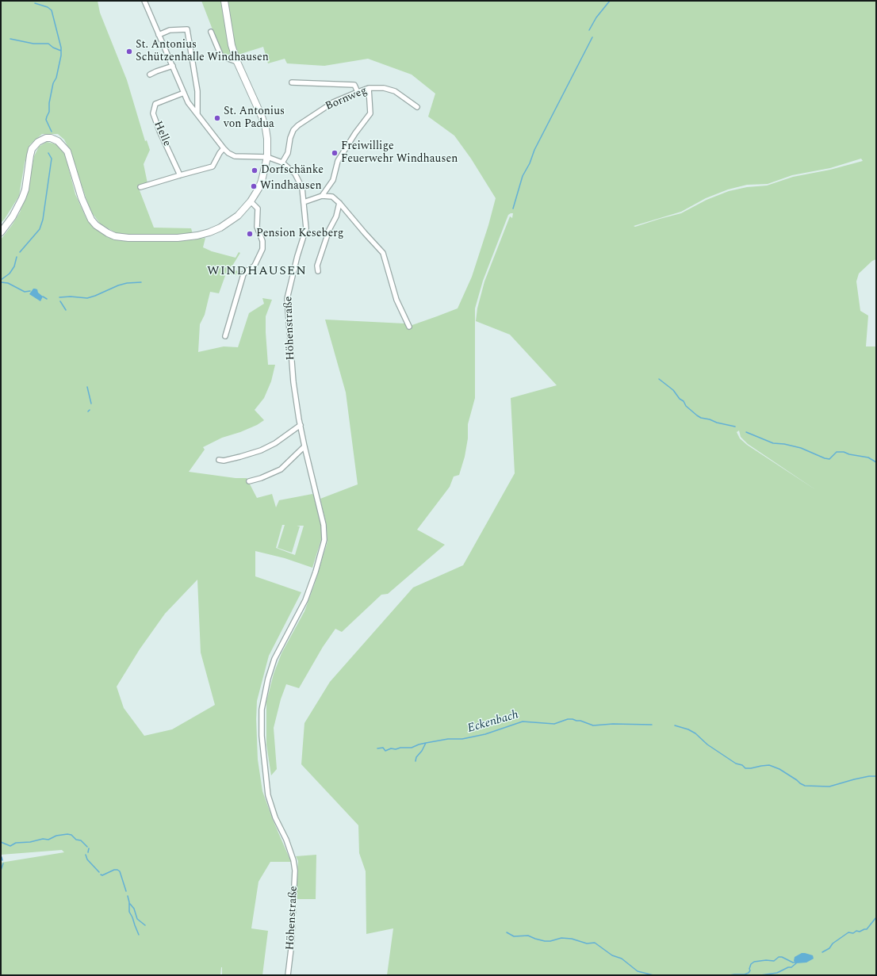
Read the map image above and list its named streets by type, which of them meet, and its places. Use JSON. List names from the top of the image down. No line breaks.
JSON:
{"streets":{"street":["Bornweg","Helle","Höhenstraße"]},"crossings":[["Bornweg","Höhenstraße"]],"districts":["WINDHAUSEN"],"water":["Eckenbach"],"places":["St. Antonius Schützenhalle Windhausen","St. Antonius von Padua","Freiwillige Feuerwehr Windhausen","Dorfschänke","Windhausen","Pension Keseberg"]}
